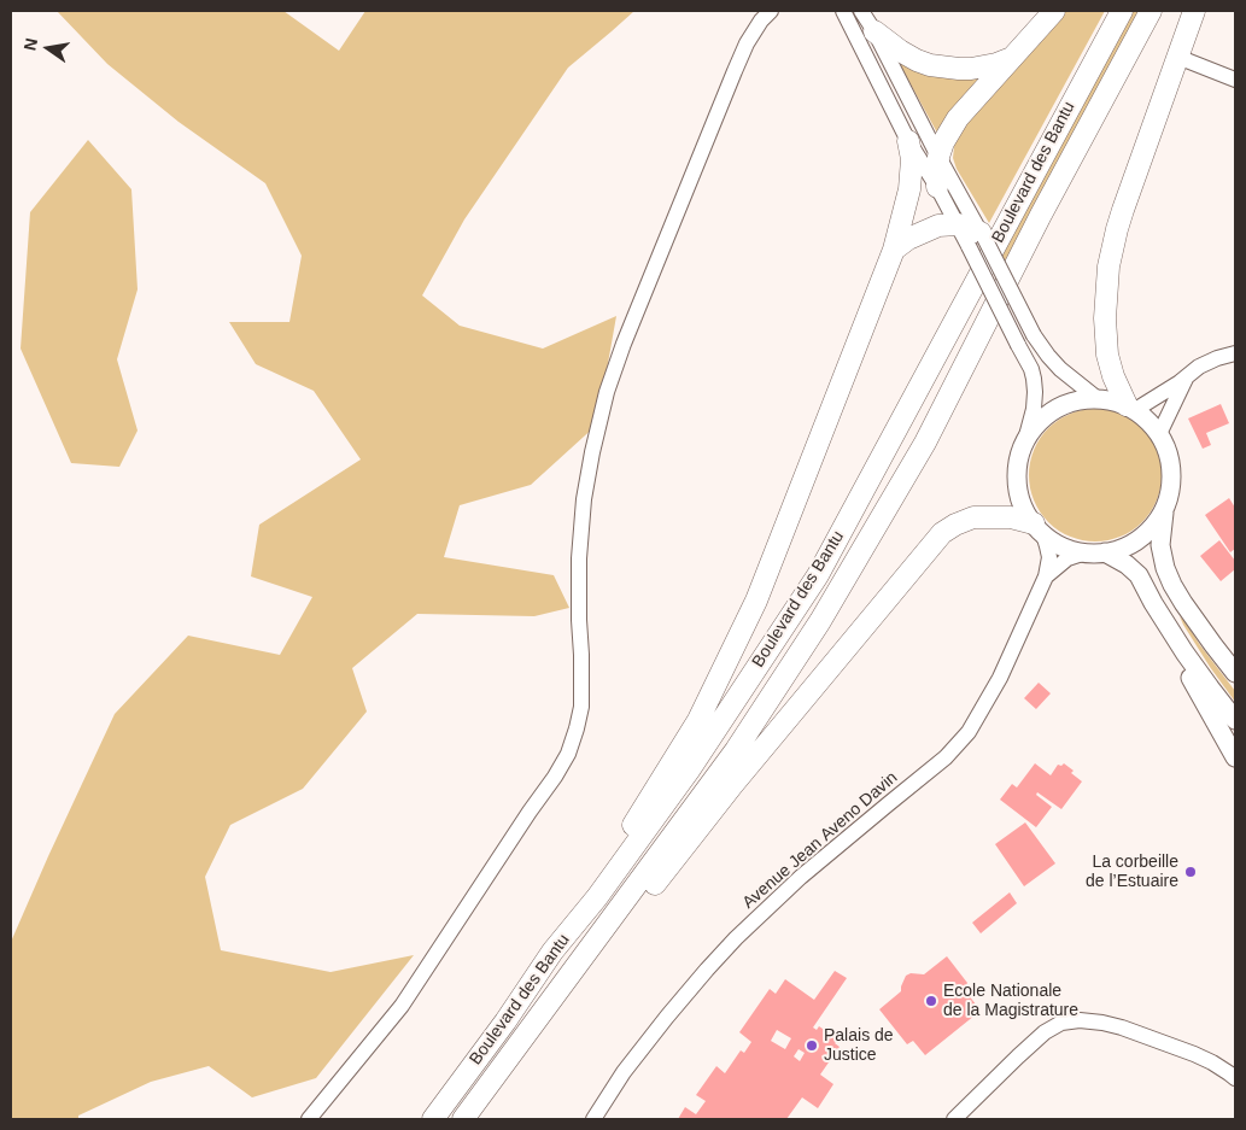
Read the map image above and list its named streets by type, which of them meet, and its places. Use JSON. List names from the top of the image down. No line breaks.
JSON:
{"streets":{"highway":["Boulevard des Bantu"],"street":["Avenue Jean Aveno Davin"]},"places":["La corbeille de l’Estuaire","Ecole Nationale de la Magistrature","Palais de Justice"],"north":"left"}
